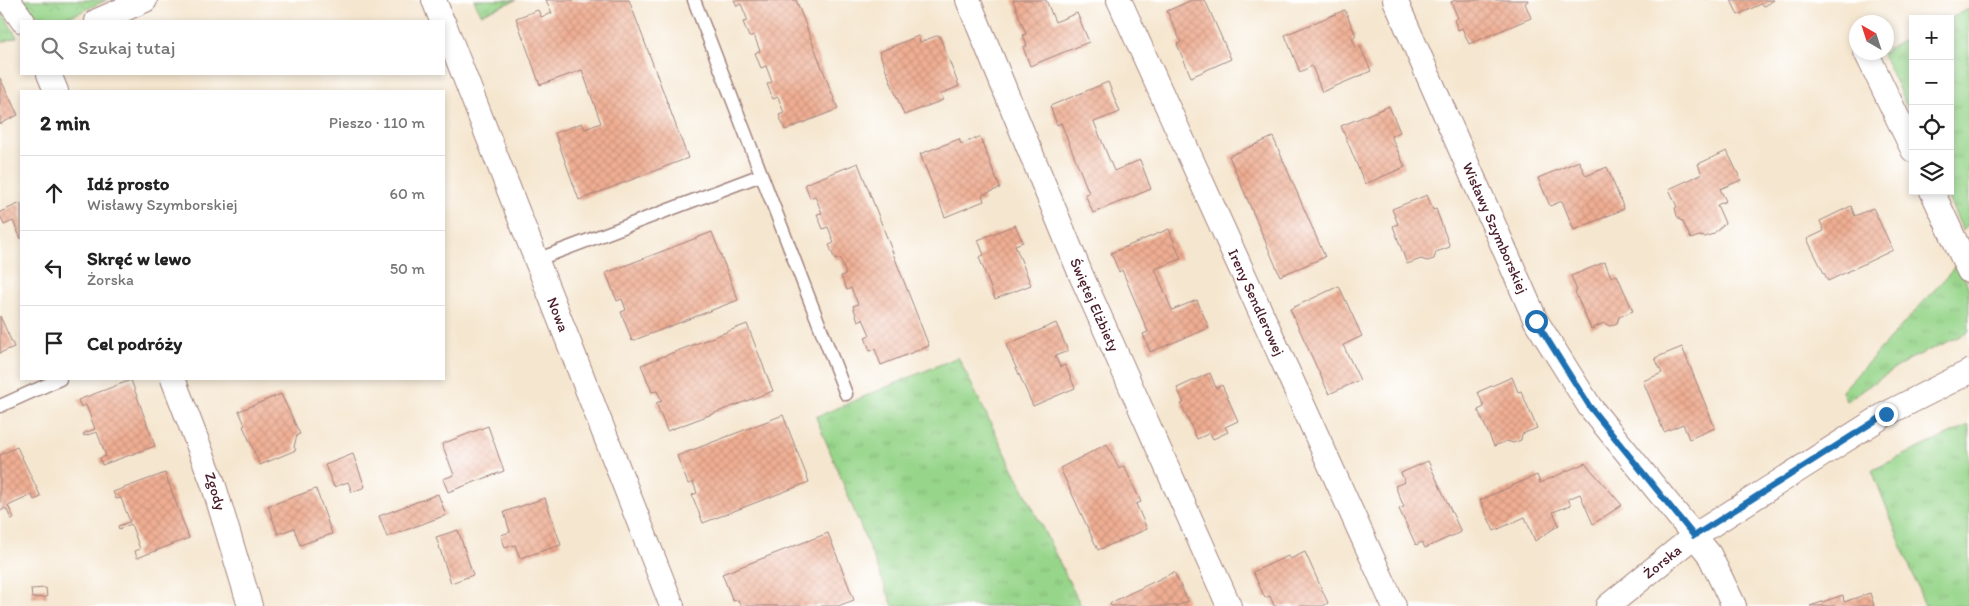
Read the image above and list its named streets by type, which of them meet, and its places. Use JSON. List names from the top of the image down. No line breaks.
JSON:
{"streets":{"street":["Wisławy Szymborskiej","Ireny Sendlerowej","Świętej Elżbiety","Nowa","Zgody","Żorska"]},"crossings":[["Wisławy Szymborskiej","Żorska"]],"north":"top left","page":{"map_buttons":["+","−"],"search":"Szukaj tutaj","heading":["2 min","Pieszo · 110 m"],"list":[["Idź prosto","Wisławy Szymborskiej","60 m"],["Skręć w lewo","Żorska","50 m"],"Cel podróży"]}}
